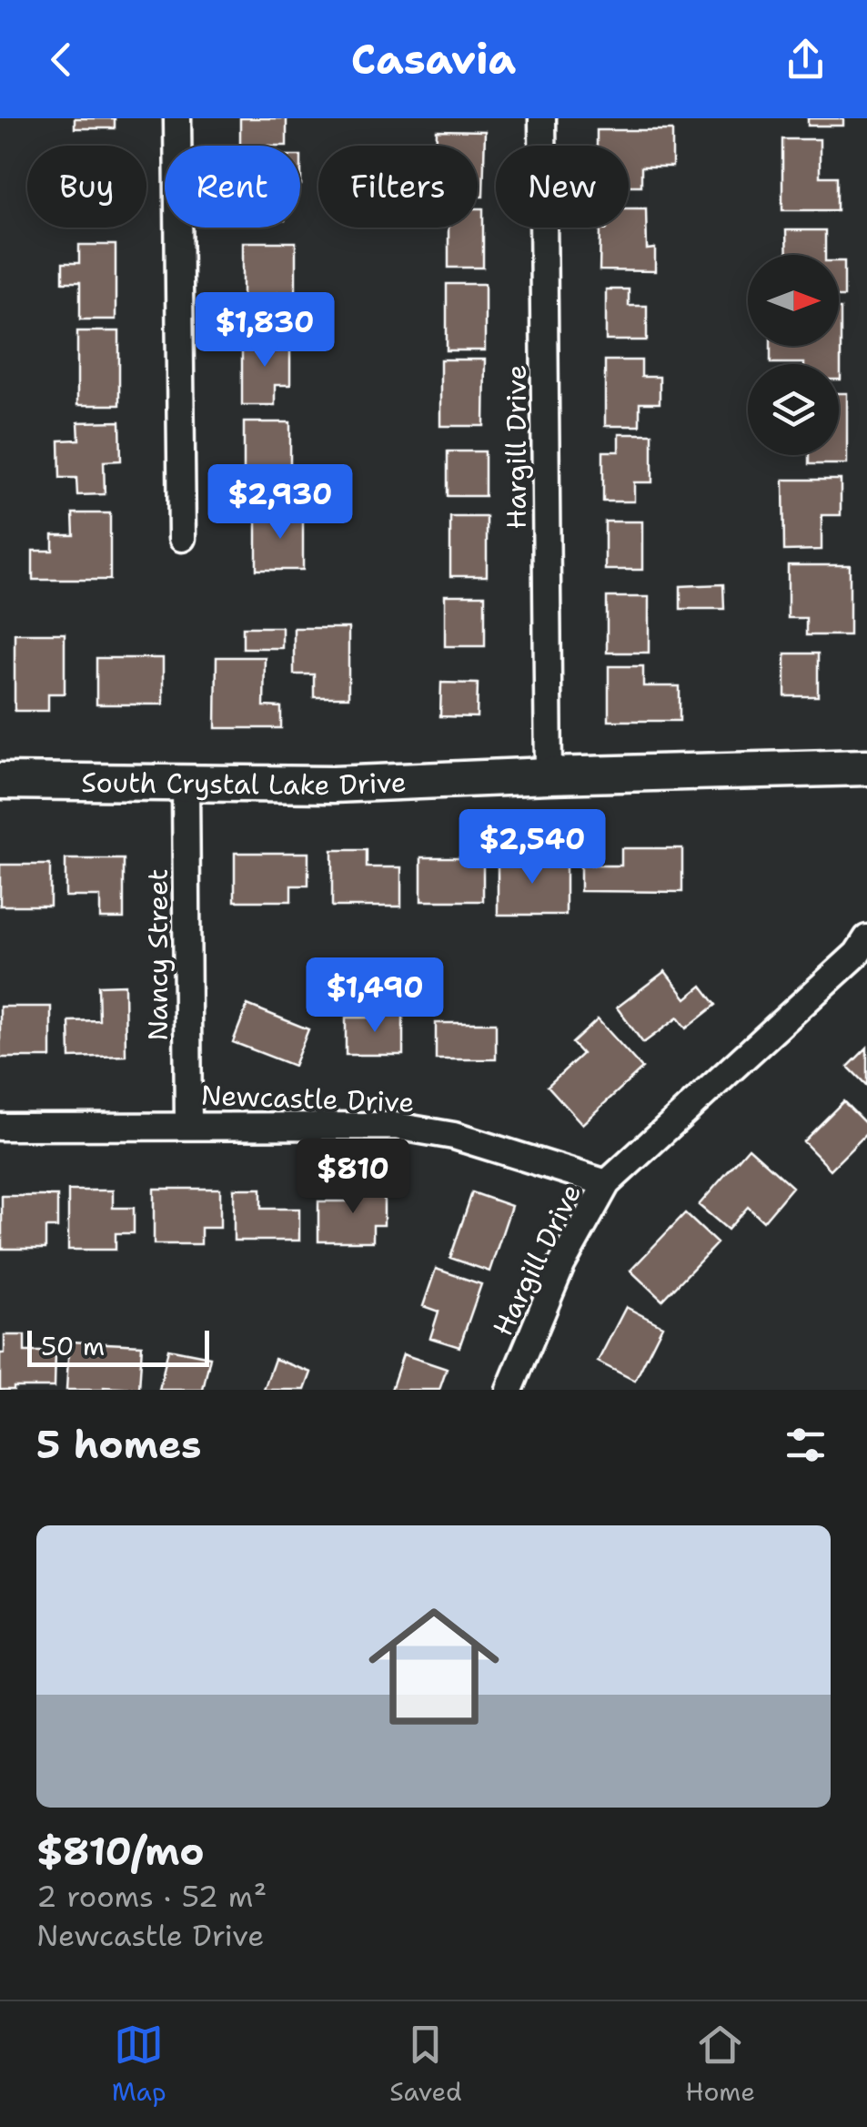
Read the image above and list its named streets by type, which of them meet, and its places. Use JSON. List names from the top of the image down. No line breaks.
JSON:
{"streets":{"street":["Hargill Drive","South Crystal Lake Drive","Nancy Street","Newcastle Drive"]},"crossings":[["Hargill Drive","South Crystal Lake Drive"],["Hargill Drive","Newcastle Drive"],["South Crystal Lake Drive","Nancy Street"],["Nancy Street","Newcastle Drive"]],"scale_bar":"50 m","north":"right","page":{"header":"Casavia","chip":["Buy","Rent","Filters","New"],"price":["$1,830","$2,930","$2,540","$1,490","$810"],"scale":"50 m","heading":"5 homes","list":[{"name":"$810/mo","note":"2 rooms · 52 m² · Newcastle Drive"}],"tabs":["Map","Saved","Home"]}}
